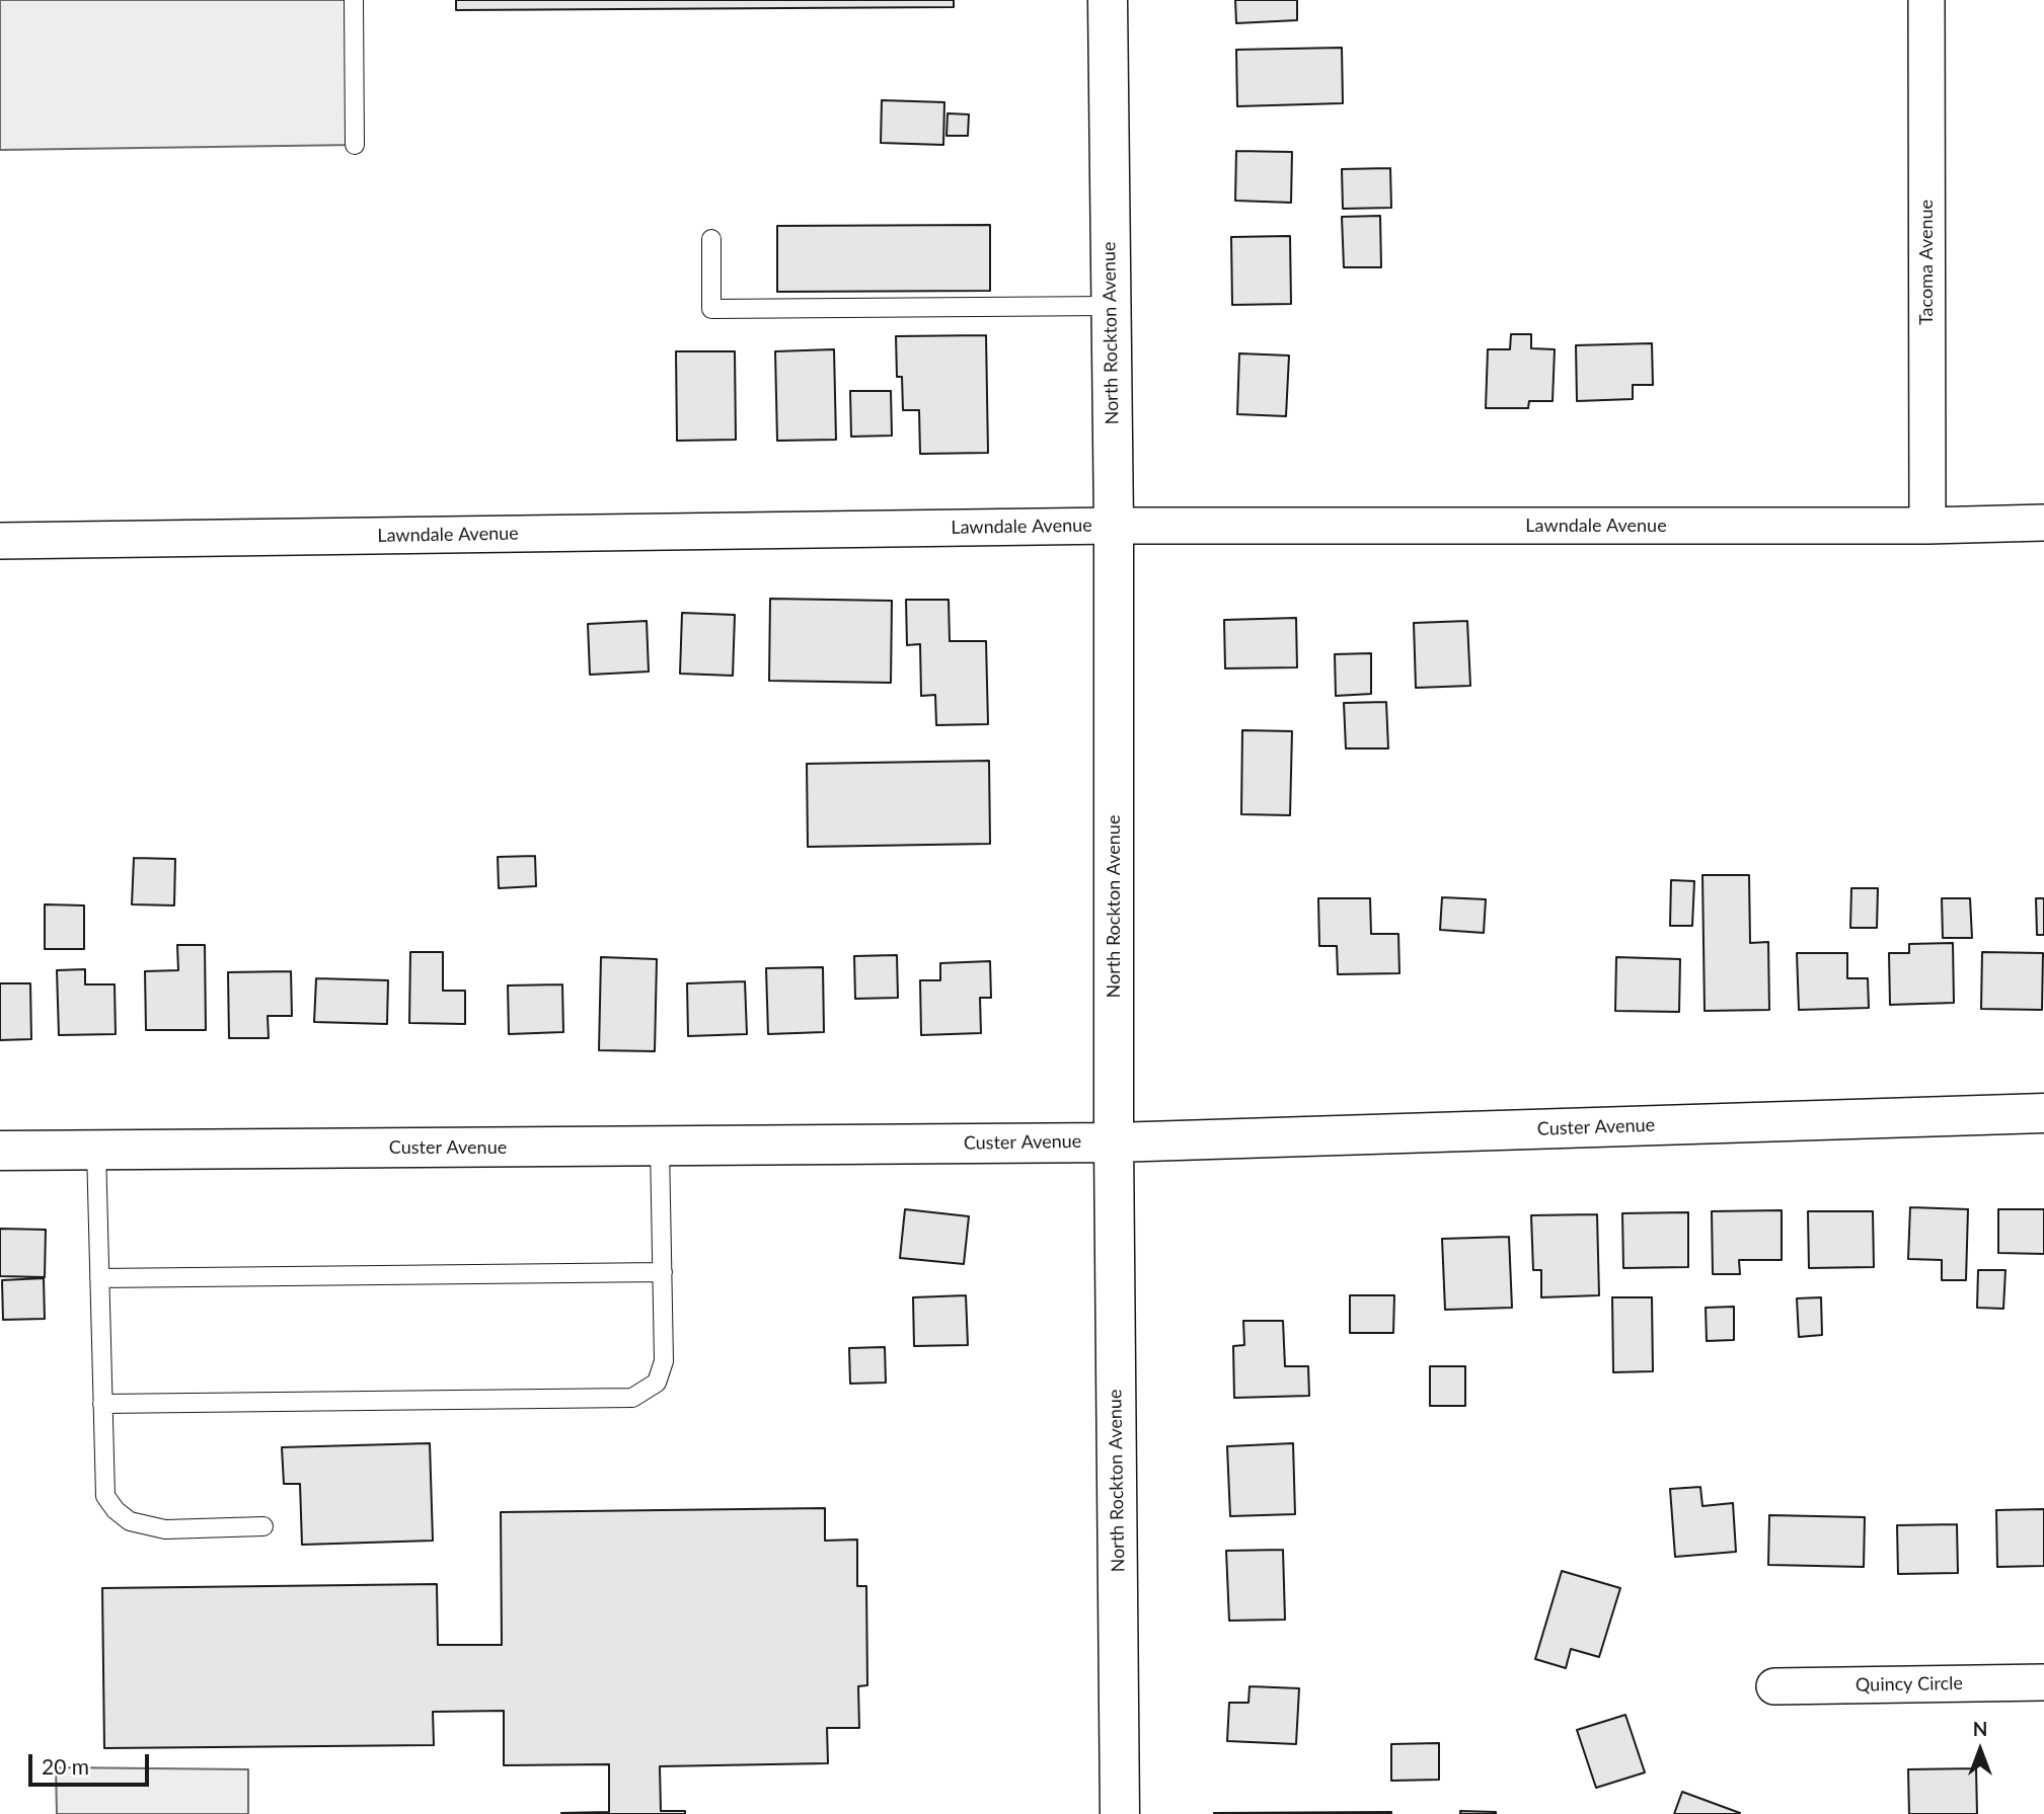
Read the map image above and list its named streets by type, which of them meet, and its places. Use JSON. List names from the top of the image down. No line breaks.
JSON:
{"streets":{"street":["Tacoma Avenue","North Rockton Avenue","Lawndale Avenue","Custer Avenue","Quincy Circle"]},"crossings":[["Tacoma Avenue","Lawndale Avenue"],["North Rockton Avenue","Lawndale Avenue"],["North Rockton Avenue","Custer Avenue"]],"scale_bar":"20 m","north":"top"}
